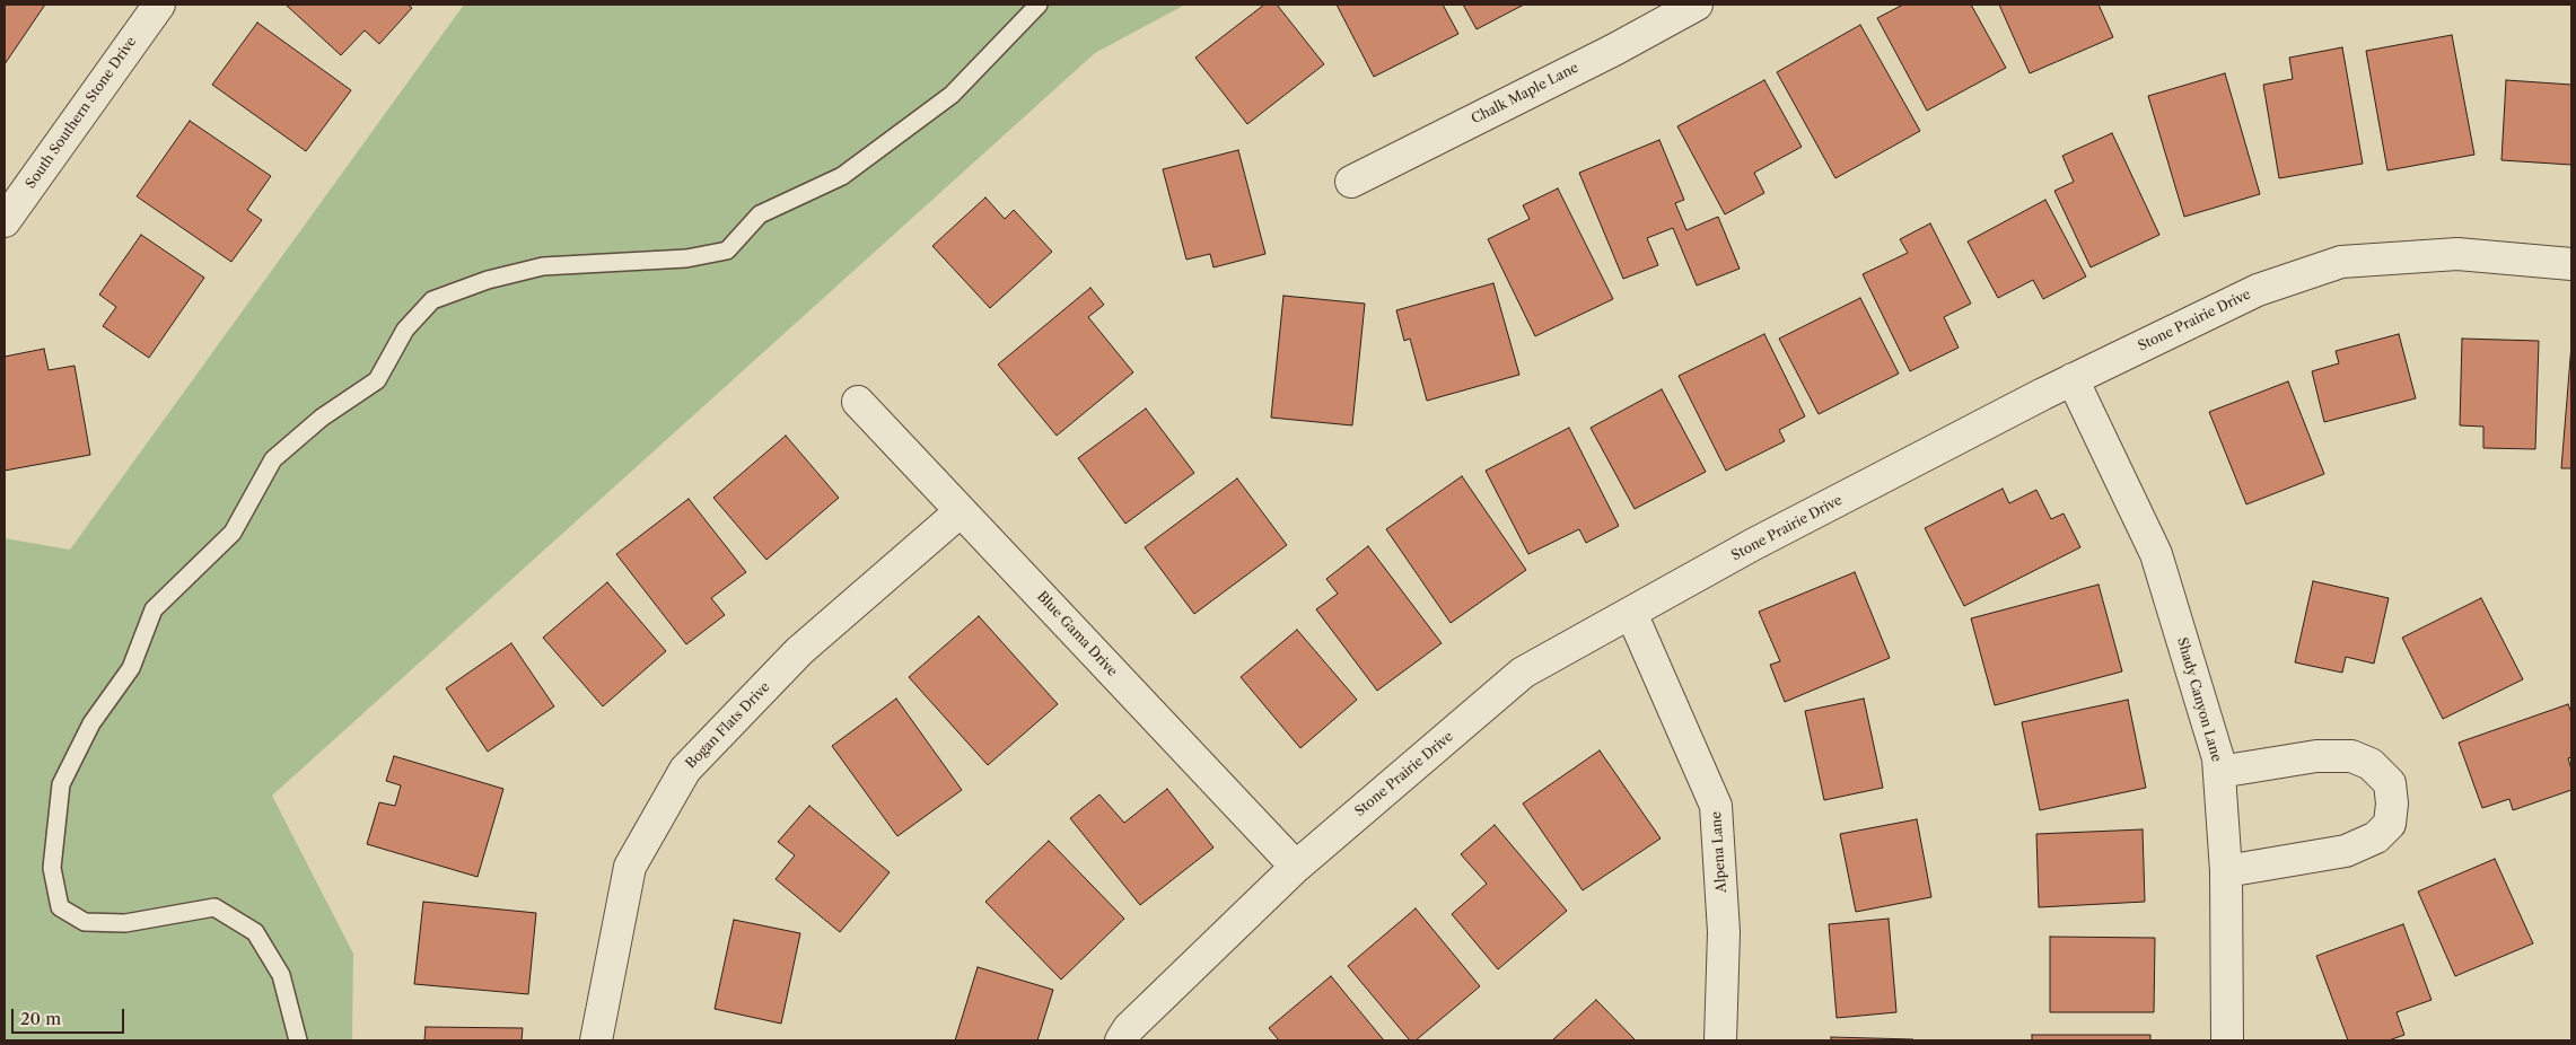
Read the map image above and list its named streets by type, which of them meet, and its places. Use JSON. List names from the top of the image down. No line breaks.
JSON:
{"streets":{"street":["Chalk Maple Lane","South Southern Stone Drive","Stone Prairie Drive","Blue Gama Drive","Shady Canyon Lane","Bogan Flats Drive","Alpena Lane"]},"crossings":[["Stone Prairie Drive","Blue Gama Drive"],["Stone Prairie Drive","Shady Canyon Lane"],["Stone Prairie Drive","Alpena Lane"],["Blue Gama Drive","Bogan Flats Drive"]],"scale_bar":"20 m"}
